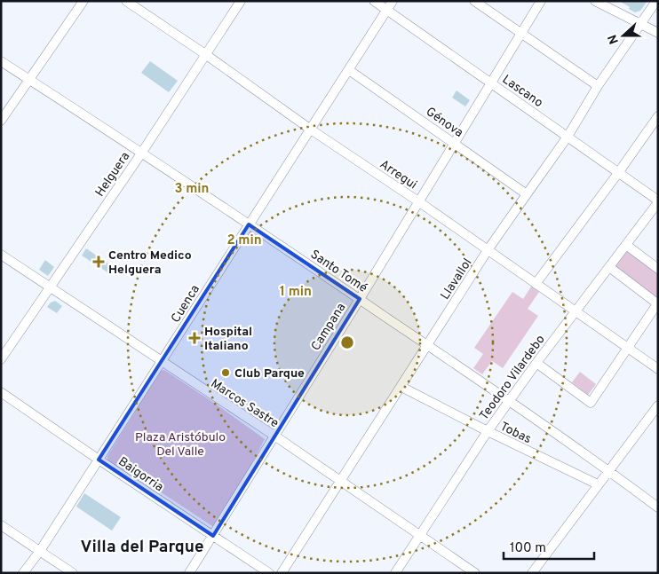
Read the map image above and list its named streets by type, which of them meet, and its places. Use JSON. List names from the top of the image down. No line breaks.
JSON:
{"streets":{"street":["Lascano","Génova","Helguera","Arregui","Santo Tomé","Llavallol","Cuenca","Campana","Teodoro Vilardebo","Marcos Sastre","Tobas","Baigorria"]},"crossings":[["Lascano","Llavallol"],["Lascano","Cuenca"],["Lascano","Campana"],["Lascano","Teodoro Vilardebo"],["Génova","Llavallol"],["Génova","Cuenca"],["Génova","Campana"],["Helguera","Arregui"],["Helguera","Santo Tomé"],["Helguera","Marcos Sastre"],["Arregui","Llavallol"],["Arregui","Cuenca"],["Arregui","Campana"],["Arregui","Teodoro Vilardebo"],["Santo Tomé","Llavallol"],["Santo Tomé","Cuenca"],["Santo Tomé","Campana"],["Santo Tomé","Teodoro Vilardebo"],["Llavallol","Marcos Sastre"],["Llavallol","Tobas"],["Cuenca","Marcos Sastre"],["Cuenca","Baigorria"],["Campana","Marcos Sastre"],["Campana","Baigorria"],["Teodoro Vilardebo","Marcos Sastre"],["Teodoro Vilardebo","Tobas"]],"districts":["Villa del Parque"],"parks":["Plaza Aristóbulo Del Valle"],"places":{"health":["Centro Medico Helguera","Hospital Italiano"],"other":["Club Parque"]},"scale_bar":"100 m","north":"left","rings":["3 min","2 min","1 min"]}
